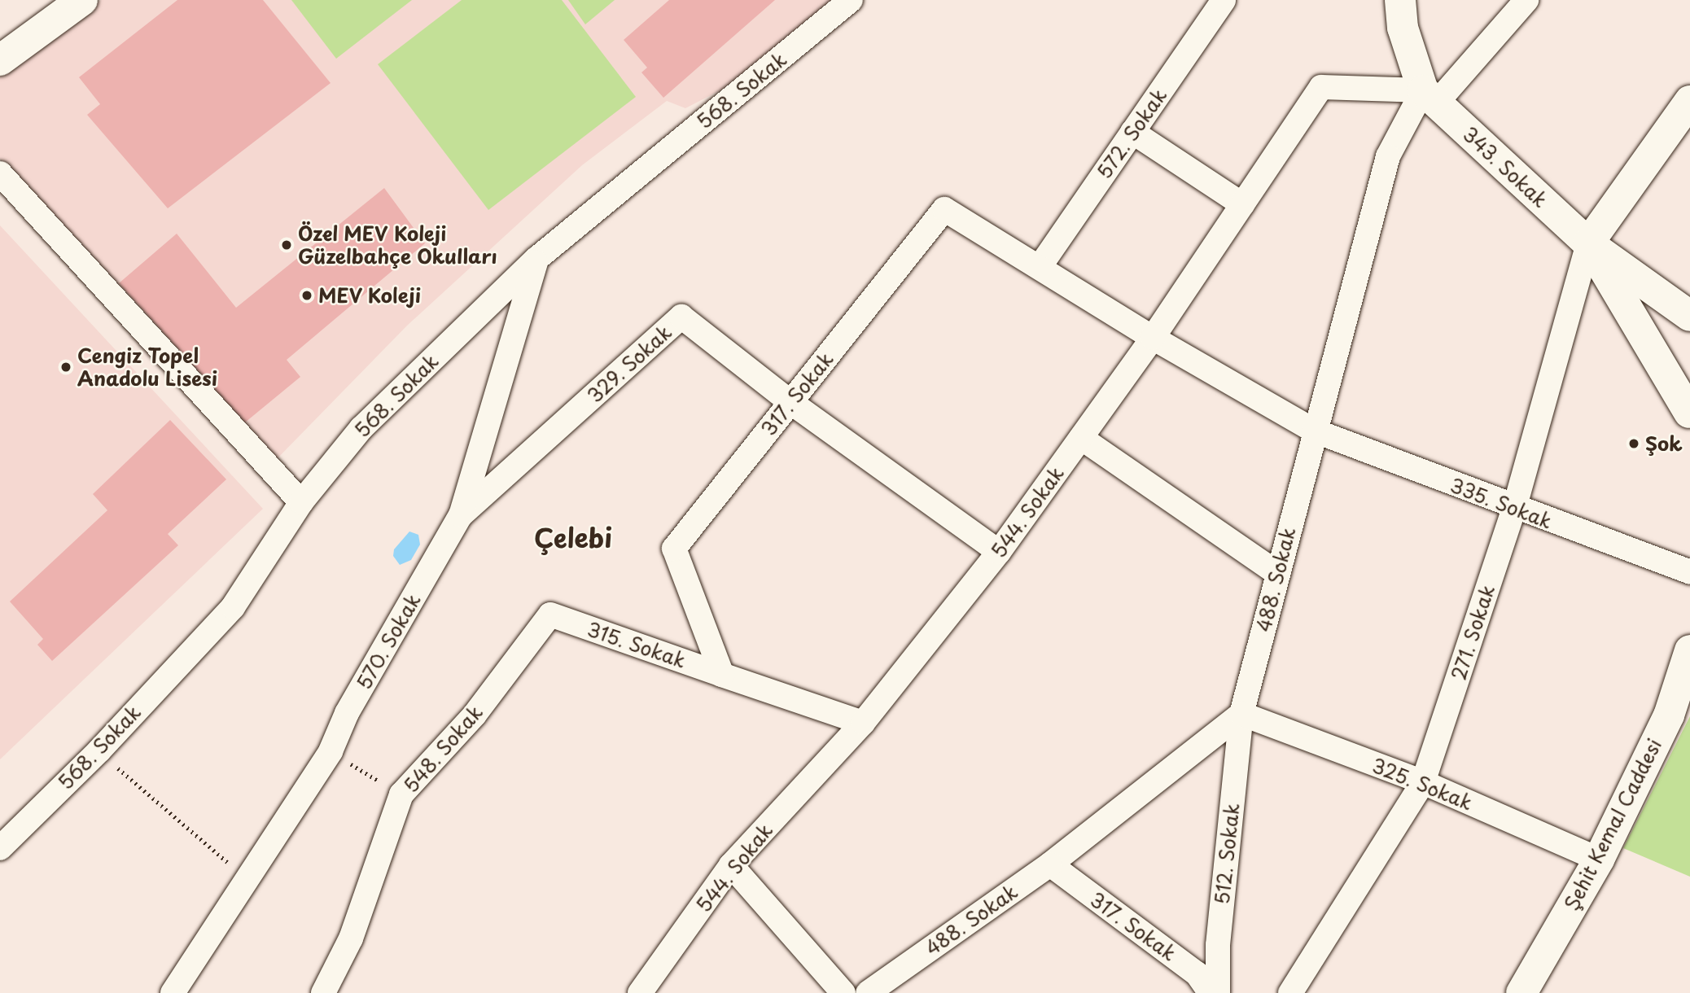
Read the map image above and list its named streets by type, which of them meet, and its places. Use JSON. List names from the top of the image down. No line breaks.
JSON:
{"streets":{"main road":["343. Sokak","Şehit Kemal Caddesi"],"street":["568. Sokak","572. Sokak","329. Sokak","317. Sokak","335. Sokak","544. Sokak","488. Sokak","271. Sokak","570. Sokak","315. Sokak","548. Sokak","325. Sokak","512. Sokak"]},"crossings":[["568. Sokak","570. Sokak"],["572. Sokak","317. Sokak"],["343. Sokak","544. Sokak"],["343. Sokak","488. Sokak"],["343. Sokak","271. Sokak"],["329. Sokak","317. Sokak"],["329. Sokak","544. Sokak"],["329. Sokak","570. Sokak"],["317. Sokak","335. Sokak"],["317. Sokak","544. Sokak"],["317. Sokak","488. Sokak"],["317. Sokak","315. Sokak"],["335. Sokak","544. Sokak"],["335. Sokak","488. Sokak"],["335. Sokak","271. Sokak"],["544. Sokak","488. Sokak"],["488. Sokak","325. Sokak"],["488. Sokak","512. Sokak"],["271. Sokak","325. Sokak"],["315. Sokak","548. Sokak"],["325. Sokak","Şehit Kemal Caddesi"],["325. Sokak","512. Sokak"]],"districts":["Çelebi"],"places":["Özel MEV Koleji Güzelbahçe Okulları","MEV Koleji","Cengiz Topel Anadolu Lisesi","Şok"]}
